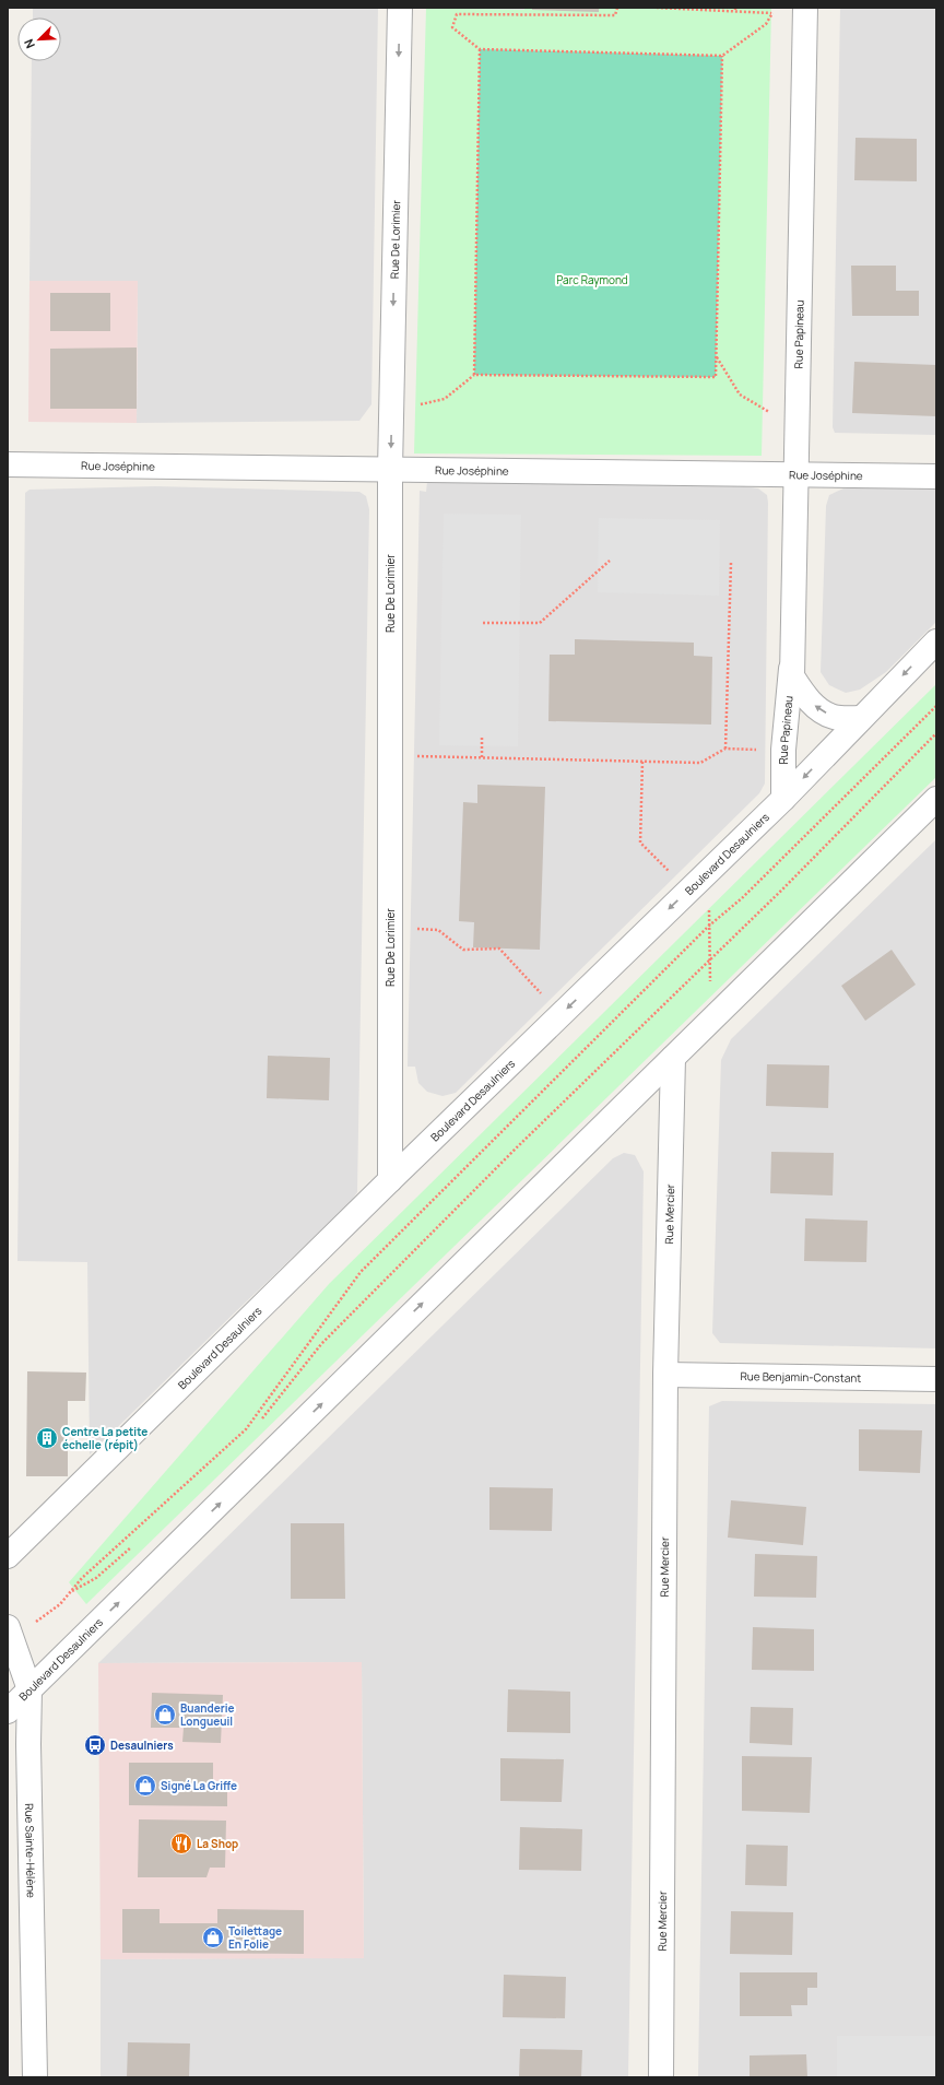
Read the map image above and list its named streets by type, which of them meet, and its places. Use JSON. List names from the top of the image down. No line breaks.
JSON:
{"streets":{"street":["Rue De Lorimier","Rue Papineau","Rue Joséphine","Boulevard Desaulniers","Rue Mercier","Rue Benjamin-Constant","Rue Sainte-Hélène"]},"crossings":[["Rue De Lorimier","Rue Joséphine"],["Rue De Lorimier","Boulevard Desaulniers"],["Rue Papineau","Rue Joséphine"],["Rue Papineau","Boulevard Desaulniers"],["Boulevard Desaulniers","Rue Mercier"],["Boulevard Desaulniers","Rue Sainte-Hélène"],["Rue Mercier","Rue Benjamin-Constant"]],"one_way":["Rue De Lorimier"],"parks":["Parc Raymond"],"places":{"building":["Centre La petite échelle (répit)"],"shop":["Buanderie Longueuil","Signé La Griffe","Toilettage En Folie"],"bus stop":["Desaulniers"],"restaurant":["La Shop"]},"north":"bottom left"}
